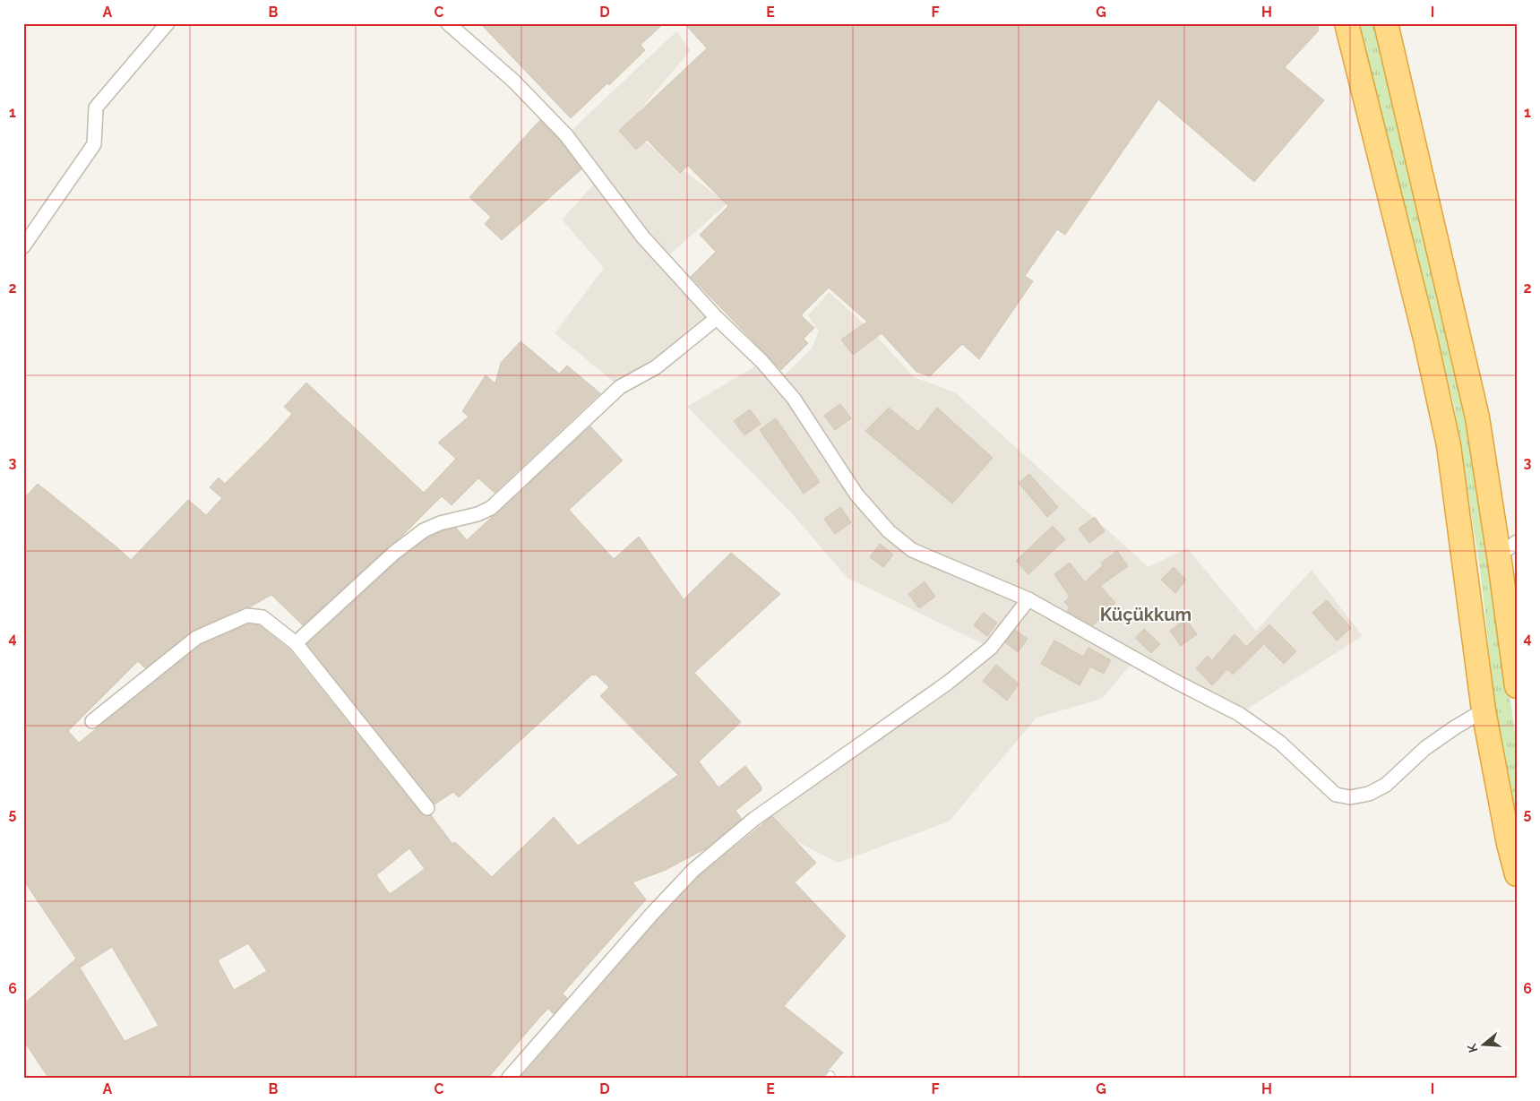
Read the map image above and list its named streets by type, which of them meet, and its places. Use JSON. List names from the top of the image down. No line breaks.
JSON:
{"districts":["Küçükkum"],"north":"left","grid":{"columns":["A","B","C","D","E","F","G","H","I"],"rows":["1","2","3","4","5","6"]}}
